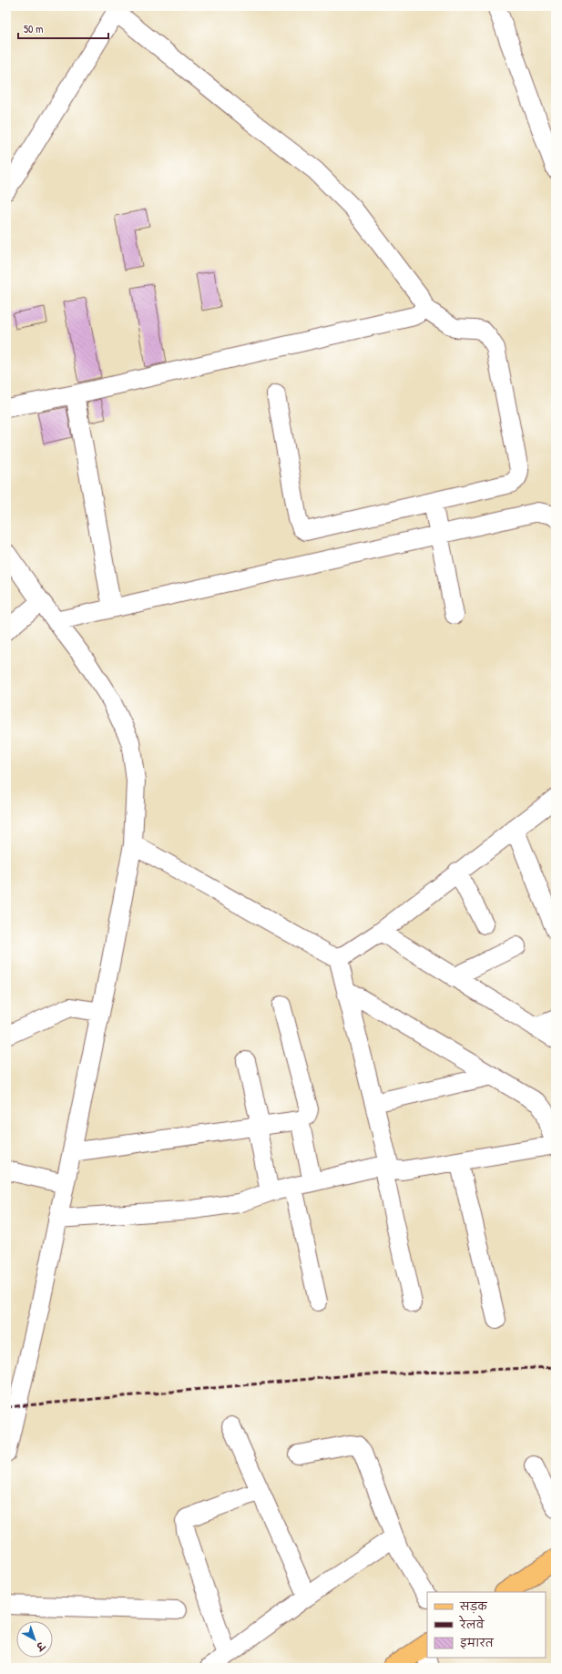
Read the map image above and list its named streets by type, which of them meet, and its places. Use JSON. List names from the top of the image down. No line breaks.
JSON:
{"legend":["सड़क","रेलवे","इमारत"],"scale_bar":"50 m","north":"bottom right"}
